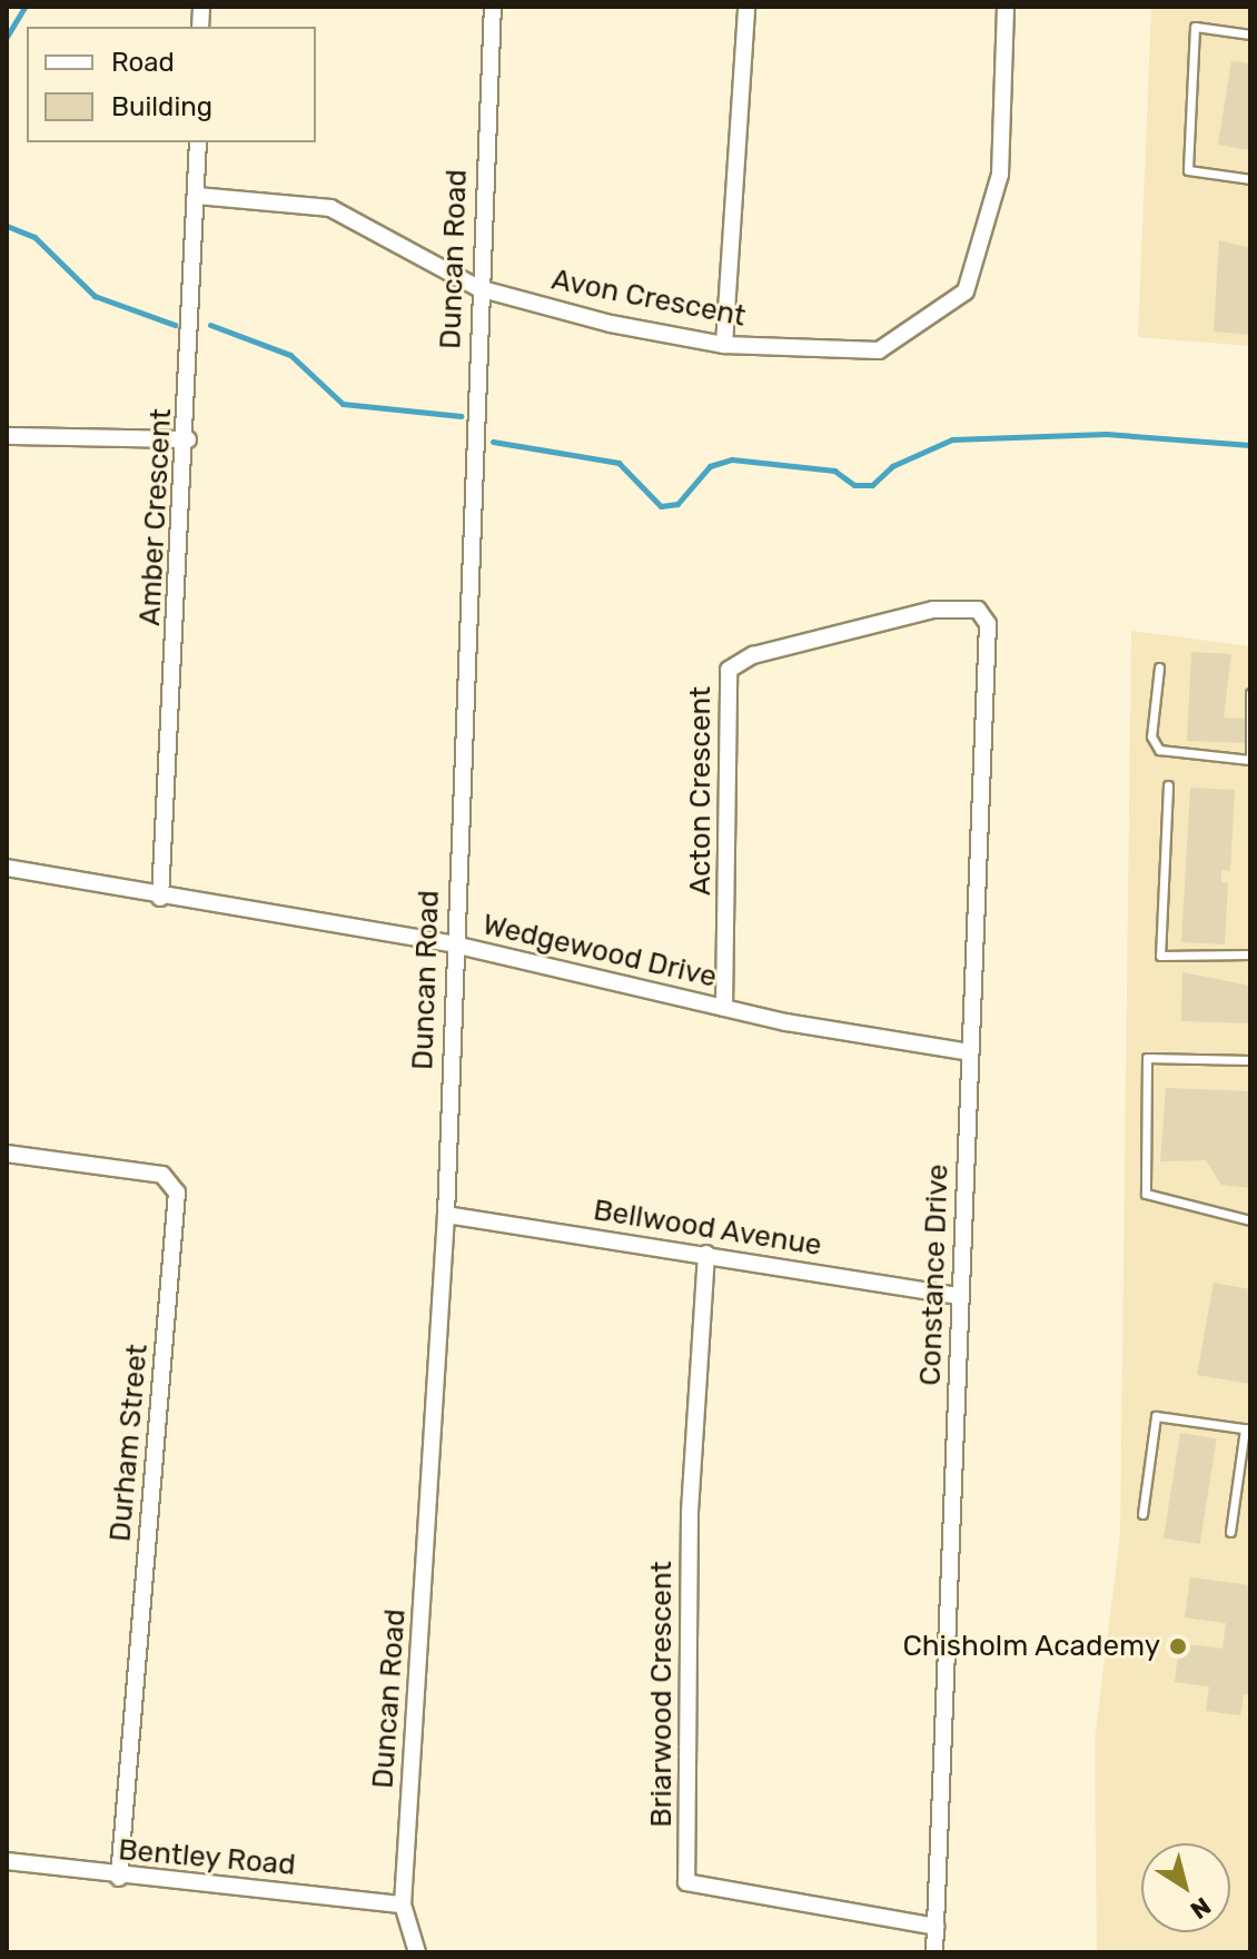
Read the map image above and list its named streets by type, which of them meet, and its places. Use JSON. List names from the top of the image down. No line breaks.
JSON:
{"streets":{"street":["Duncan Road","Avon Crescent","Amber Crescent","Acton Crescent","Wedgewood Drive","Bellwood Avenue","Constance Drive","Durham Street","Briarwood Crescent","Bentley Road"]},"crossings":[["Duncan Road","Avon Crescent"],["Duncan Road","Wedgewood Drive"],["Duncan Road","Bellwood Avenue"],["Duncan Road","Bentley Road"],["Avon Crescent","Amber Crescent"],["Amber Crescent","Wedgewood Drive"],["Acton Crescent","Wedgewood Drive"],["Acton Crescent","Constance Drive"],["Wedgewood Drive","Constance Drive"],["Bellwood Avenue","Constance Drive"],["Bellwood Avenue","Briarwood Crescent"],["Constance Drive","Briarwood Crescent"],["Durham Street","Bentley Road"]],"places":["Chisholm Academy"],"legend":["Road","Building"],"north":"bottom right"}
